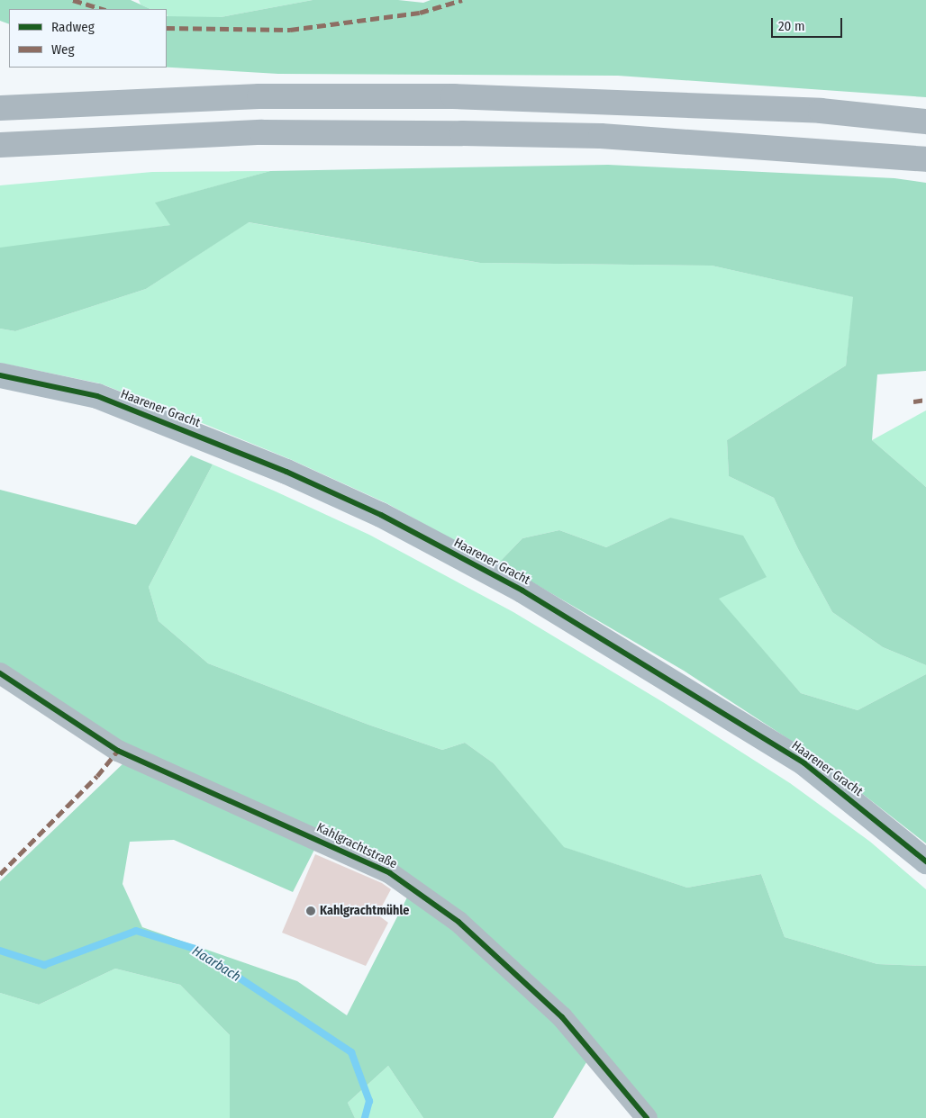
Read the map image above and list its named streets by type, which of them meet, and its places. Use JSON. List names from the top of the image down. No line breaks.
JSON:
{"streets":{"main road":["Haarener Gracht"],"street":["Kahlgrachtstraße"]},"water":["Haarbach"],"places":["Kahlgrachtmühle"],"legend":["Radweg","Weg"],"scale_bar":"20 m"}
